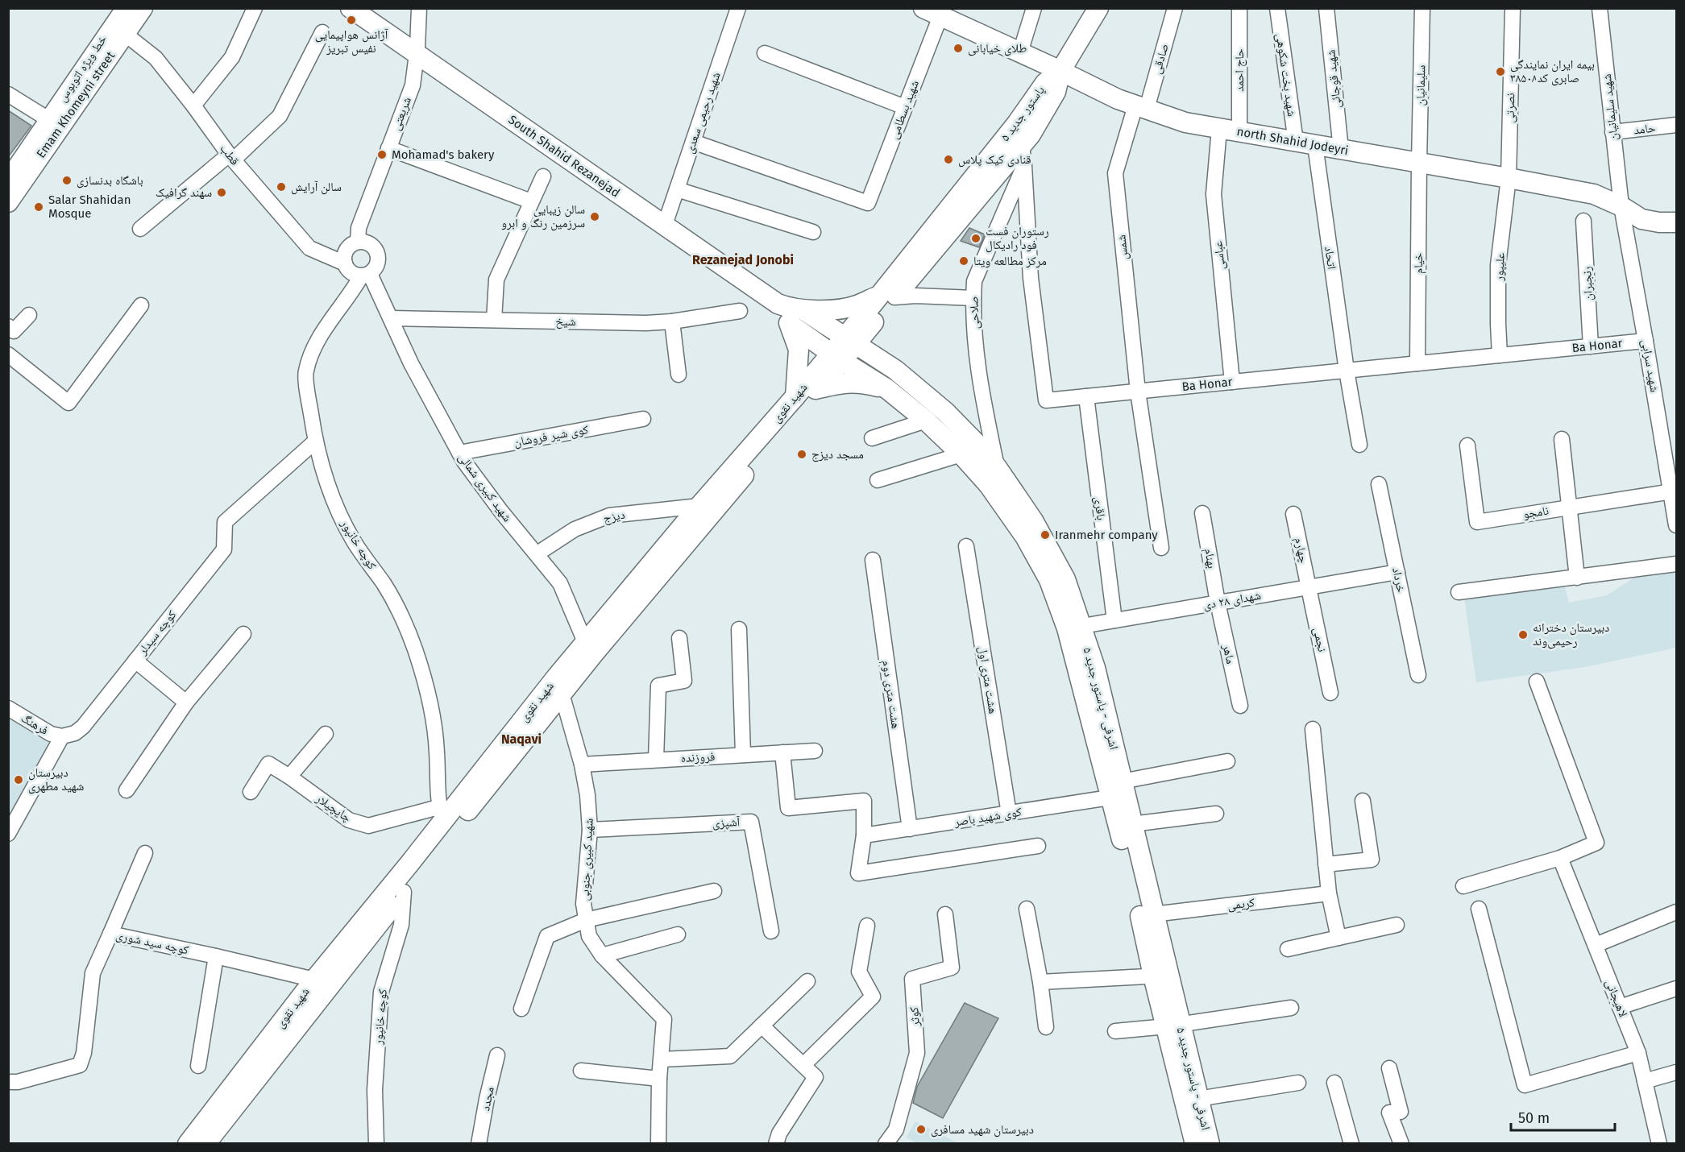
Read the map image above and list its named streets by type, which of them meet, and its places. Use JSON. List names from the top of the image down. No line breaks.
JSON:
{"streets":{"main road":["Emam Khomeyni street","پاستور جدید ۵","north Shahid Jodeyri","South Shahid Rezanejad","شهید نقوی","اشرفی - پاستور جدید ۵"],"street":["صادقی","حاج احمد","شهید بخت شکوهی","شهید قوجائی","سلیمانیان","شهید سلیمانیان","نصرتی","شهید بسطامی","شهید رحیمی سعدی","شریعتی","حامد","قطب","شمس","عباسی","اتحاد","خیام","علیپور","رنجبران","صلاحی","شیخ","Ba Honar","شهید سرابی","کوی شیر فروشان","شهید کبیری شمالی","باقری","نامجو","دیزج","کوچه خانپور","چهارم","بهنام","خرداد","شهدای ۲۸ دی","کوچه سیدلر","نجمی","ماهر","هشت متری اول","هشت متری دوم","فرهنگ","فروزنده","چایچیلار","کوی شهید باصر","آشپزی","شهید کبیری جنوبی","کریمی","کوچه سید شوری","لاهیجانی","کوثر","مجدد"]},"crossings":[["صادقی","north Shahid Jodeyri"],["صادقی","شمس"],["حاج احمد","north Shahid Jodeyri"],["شهید بخت شکوهی","north Shahid Jodeyri"],["شهید قوجائی","north Shahid Jodeyri"],["سلیمانیان","north Shahid Jodeyri"],["سلیمانیان","خیام"],["Emam Khomeyni street","قطب"],["شهید سلیمانیان","حامد"],["شهید سلیمانیان","north Shahid Jodeyri"],["شهید سلیمانیان","شهید سرابی"],["نصرتی","north Shahid Jodeyri"],["نصرتی","علیپور"],["شهید بسطامی","شهید رحیمی سعدی"],["شهید بسطامی","north Shahid Jodeyri"],["شریعتی","قطب"],["شریعتی","شهید کبیری شمالی"],["شریعتی","کوچه خانپور"],["پاستور جدید ۵","north Shahid Jodeyri"],["پاستور جدید ۵","Ba Honar"],["پاستور جدید ۵","شهید نقوی"],["پاستور جدید ۵","اشرفی - پاستور جدید ۵"],["north Shahid Jodeyri","شمس"],["north Shahid Jodeyri","عباسی"],["north Shahid Jodeyri","اتحاد"],["north Shahid Jodeyri","خیام"],["north Shahid Jodeyri","علیپور"],["north Shahid Jodeyri","شهید سرابی"],["قطب","شهید کبیری شمالی"],["قطب","کوچه خانپور"],["شمس","Ba Honar"],["عباسی","Ba Honar"],["اتحاد","Ba Honar"],["خیام","Ba Honar"],["علیپور","Ba Honar"],["رنجبران","Ba Honar"],["صلاحی","Ba Honar"],["صلاحی","اشرفی - پاستور جدید ۵"],["شیخ","شهید کبیری شمالی"],["Ba Honar","شهید سرابی"],["Ba Honar","باقری"],["شهید سرابی","نامجو"],["شهید نقوی","شهید کبیری شمالی"],["شهید نقوی","دیزج"],["شهید نقوی","کوچه خانپور"],["شهید نقوی","اشرفی - پاستور جدید ۵"],["شهید نقوی","چایچیلار"],["شهید نقوی","شهید کبیری جنوبی"],["شهید نقوی","کوچه سید شوری"],["کوی شیر فروشان","شهید کبیری شمالی"],["شهید کبیری شمالی","دیزج"],["شهید کبیری شمالی","کوچه خانپور"],["باقری","شهدای ۲۸ دی"],["کوچه خانپور","کوچه سیدلر"],["کوچه خانپور","چایچیلار"],["چهارم","شهدای ۲۸ دی"],["چهارم","نجمی"],["بهنام","شهدای ۲۸ دی"],["بهنام","ماهر"],["خرداد","شهدای ۲۸ دی"],["شهدای ۲۸ دی","نجمی"],["شهدای ۲۸ دی","ماهر"],["شهدای ۲۸ دی","اشرفی - پاستور جدید ۵"],["کوچه سیدلر","فرهنگ"],["هشت متری اول","کوی شهید باصر"],["هشت متری دوم","کوی شهید باصر"],["اشرفی - پاستور جدید ۵","کوی شهید باصر"],["اشرفی - پاستور جدید ۵","کریمی"],["فروزنده","شهید کبیری جنوبی"],["آشپزی","شهید کبیری جنوبی"]],"districts":["Rezanejad Jonobi","Naqavi"],"places":["آژانس هواپیمایی نفیس تبریز","طلای خیابانی","بیمه ایران نمایندگی صابری کد۳۸۵۰۸","Mohamad's bakery","قنادی کیک پلاس","باشگاه بدنسازی","سالن آرایش","سهند گرافیک","Salar Shahidan Mosque","سالن زیبایی سرزمین رنگ و ابرو","رستوران فست فود رادیکال","مرکز مطالعه ویتا","مسجد دیزج","Iranmehr company","دبیرستان دخترانه رحیمی‌وند","دبیرستان شهید مطهری","دبیرستان شهید مسافری"],"scale_bar":"50 m"}
